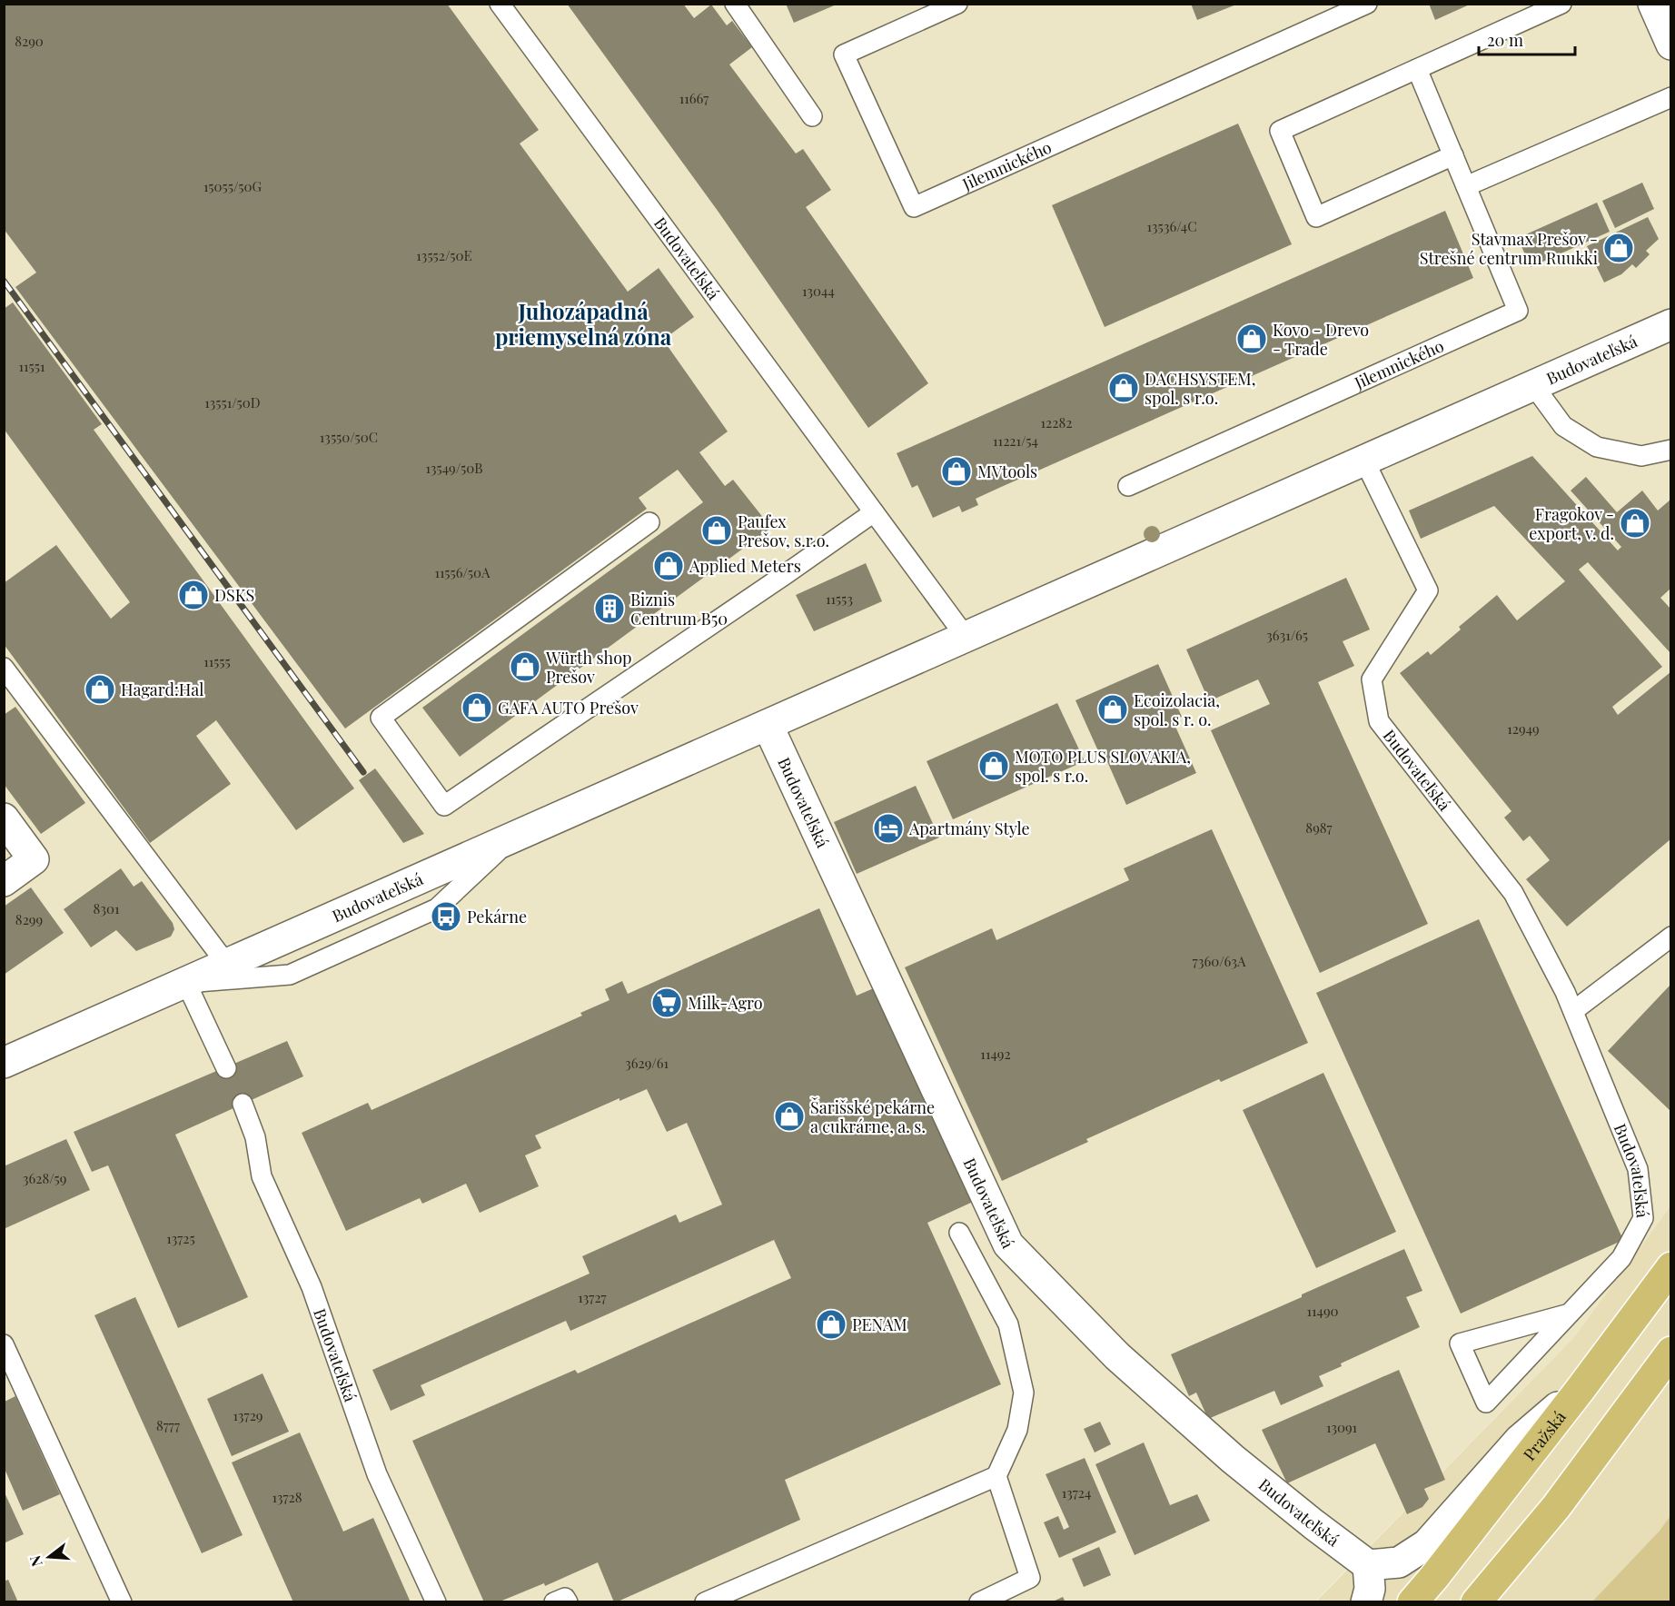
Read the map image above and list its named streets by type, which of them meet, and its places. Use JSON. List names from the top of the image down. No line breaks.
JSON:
{"streets":{"main road":["Pražská"],"street":["Budovateľská"],"lane":["Jilemnického"]},"districts":["Juhozápadná priemyselná zóna"],"places":{"shop":["Stavmax Prešov - Strešné centrum Ruukki","Kovo - Drevo - Trade","DACHSYSTEM, spol. s r.o.","MVtools","Fragokov - export, v. d.","Paufex Prešov, s.r.o.","Applied Meters","DSKS","Würth shop Prešov","Hagard:Hal","GAFA AUTO Prešov","Ecoizolacia, spol. s r. o.","MOTO PLUS SLOVAKIA, spol. s r.o.","Šarišské pekárne a cukrárne, a. s.","PENAM"],"building":["Biznis Centrum B50"],"hotel":["Apartmány Style"],"bus stop":["Pekárne"],"supermarket":["Milk-Agro"]},"house_numbers":["8290","11667","15055/50G","13536/4C","13552/50E","13044","11551","13551/50D","12282","13550/50C","11221/54","13549/50B","11556/50A","11553","3631/65","11555","12949","8987","8301","8299","7360/63A","11492","3629/61","3628/59","13725","13727","11490","13729","8777","13091","13724","13728"],"scale_bar":"20 m","north":"left"}
